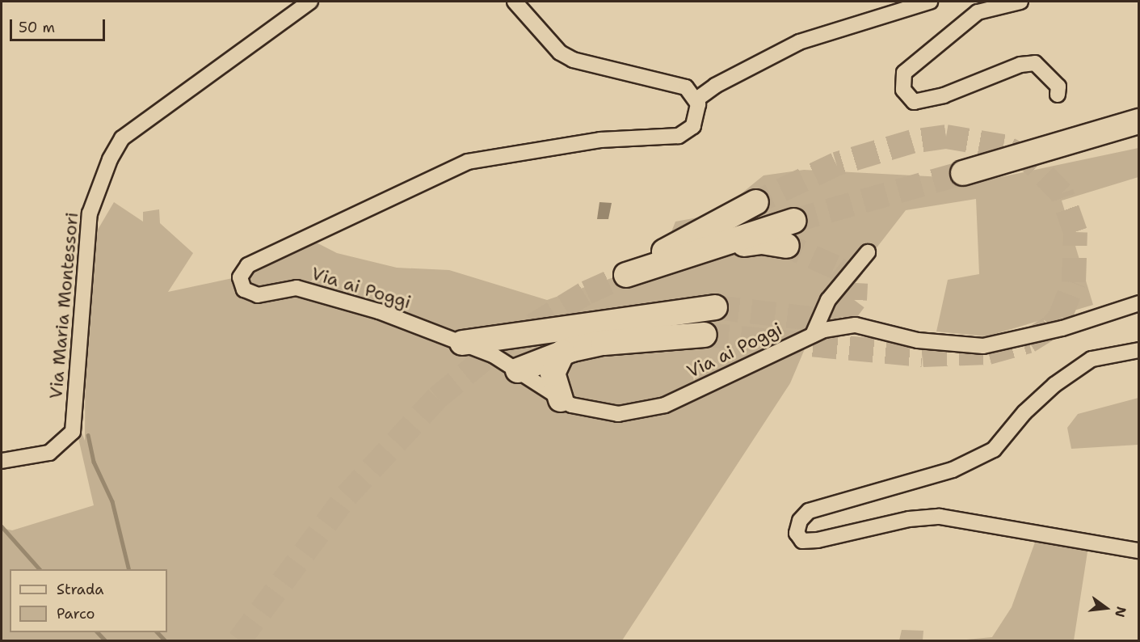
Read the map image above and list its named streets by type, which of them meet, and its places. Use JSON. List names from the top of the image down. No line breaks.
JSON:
{"streets":{"street":["Via ai Poggi","Via Maria Montessori"]},"legend":["Strada","Parco"],"scale_bar":"50 m","north":"right"}
